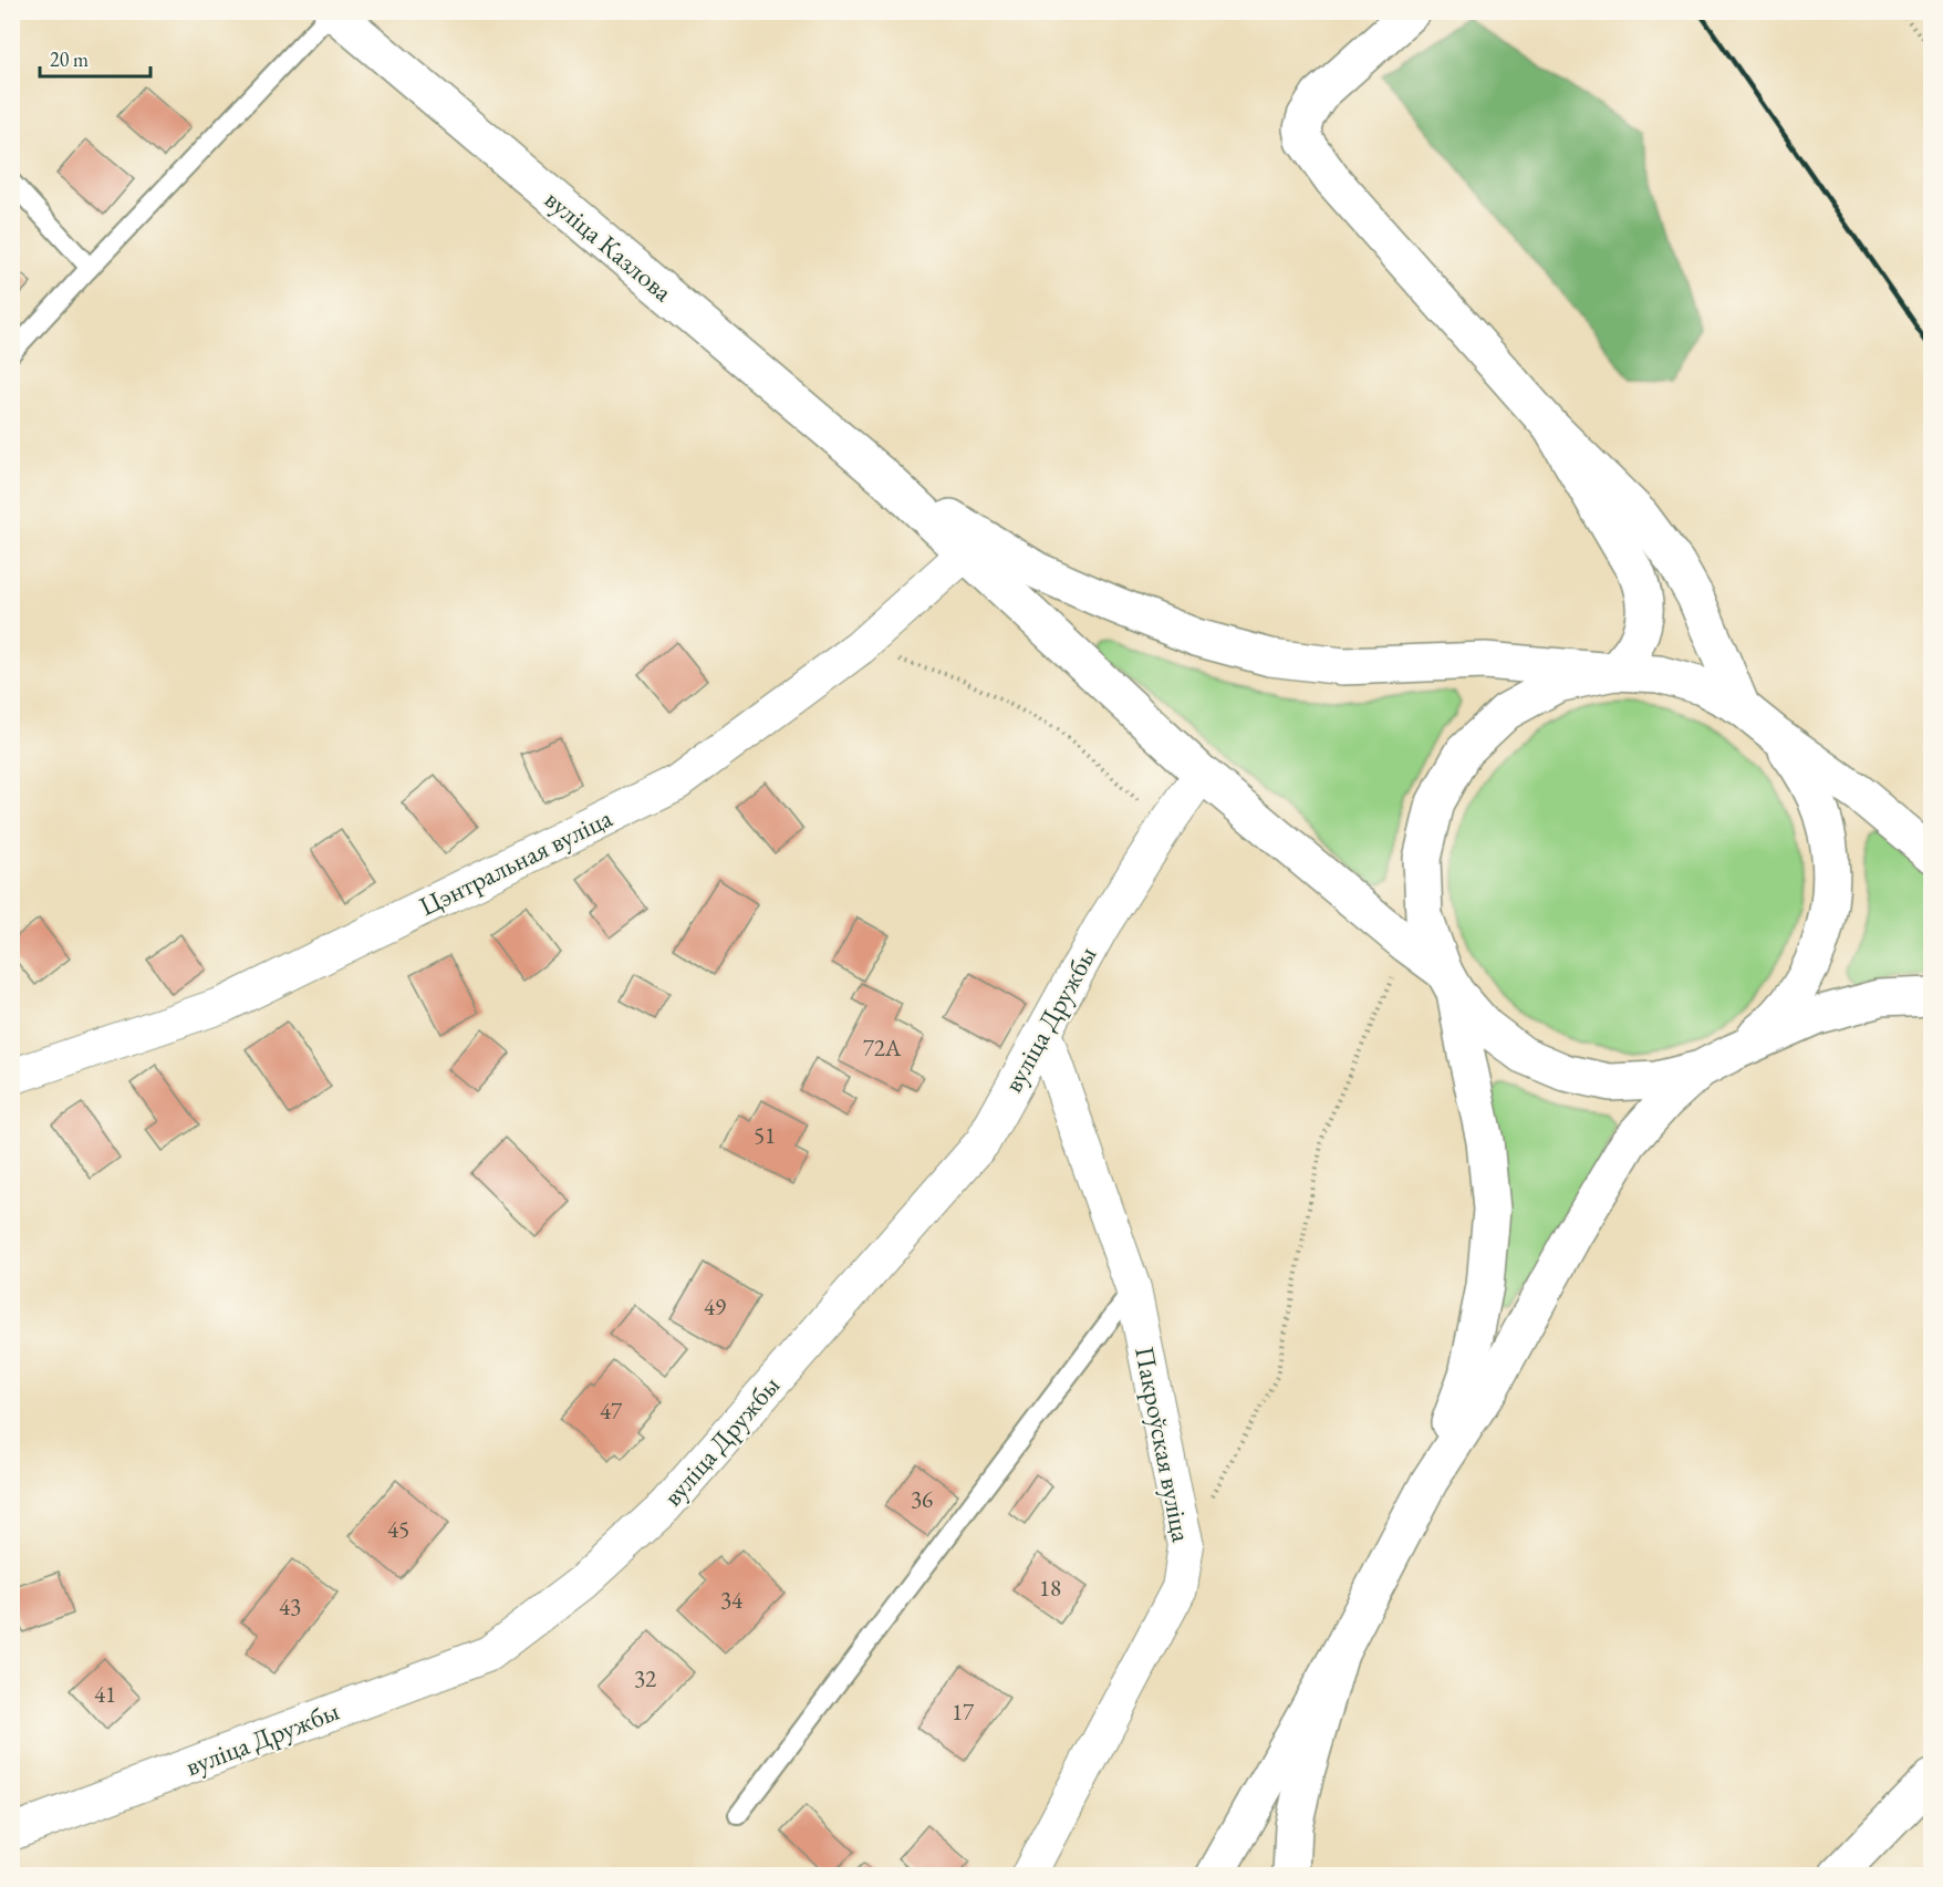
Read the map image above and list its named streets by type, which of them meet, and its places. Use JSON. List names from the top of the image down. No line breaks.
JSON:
{"streets":{"main road":["вуліца Казлова"],"street":["Цэнтральная вуліца","вуліца Дружбы","Пакроўская вуліца"]},"crossings":[["вуліца Дружбы","Пакроўская вуліца"]],"house_numbers":["72А","51","49","47","36","45","18","34","43","32","41","17"],"scale_bar":"20 m"}
